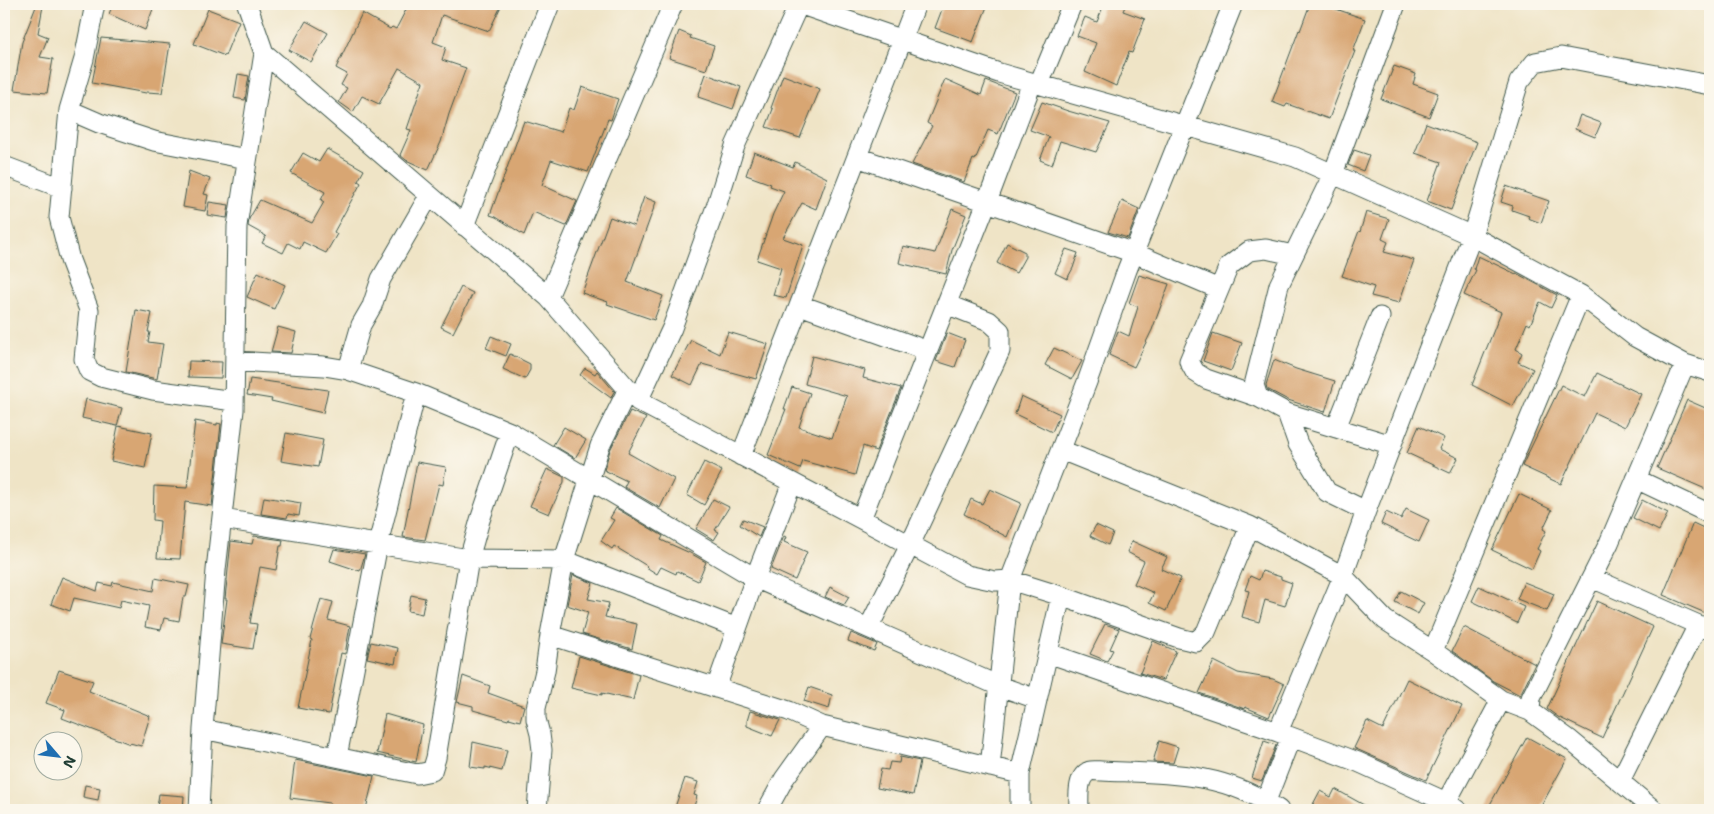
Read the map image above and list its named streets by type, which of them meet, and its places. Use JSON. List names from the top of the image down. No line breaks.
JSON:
{"north":"bottom right"}
